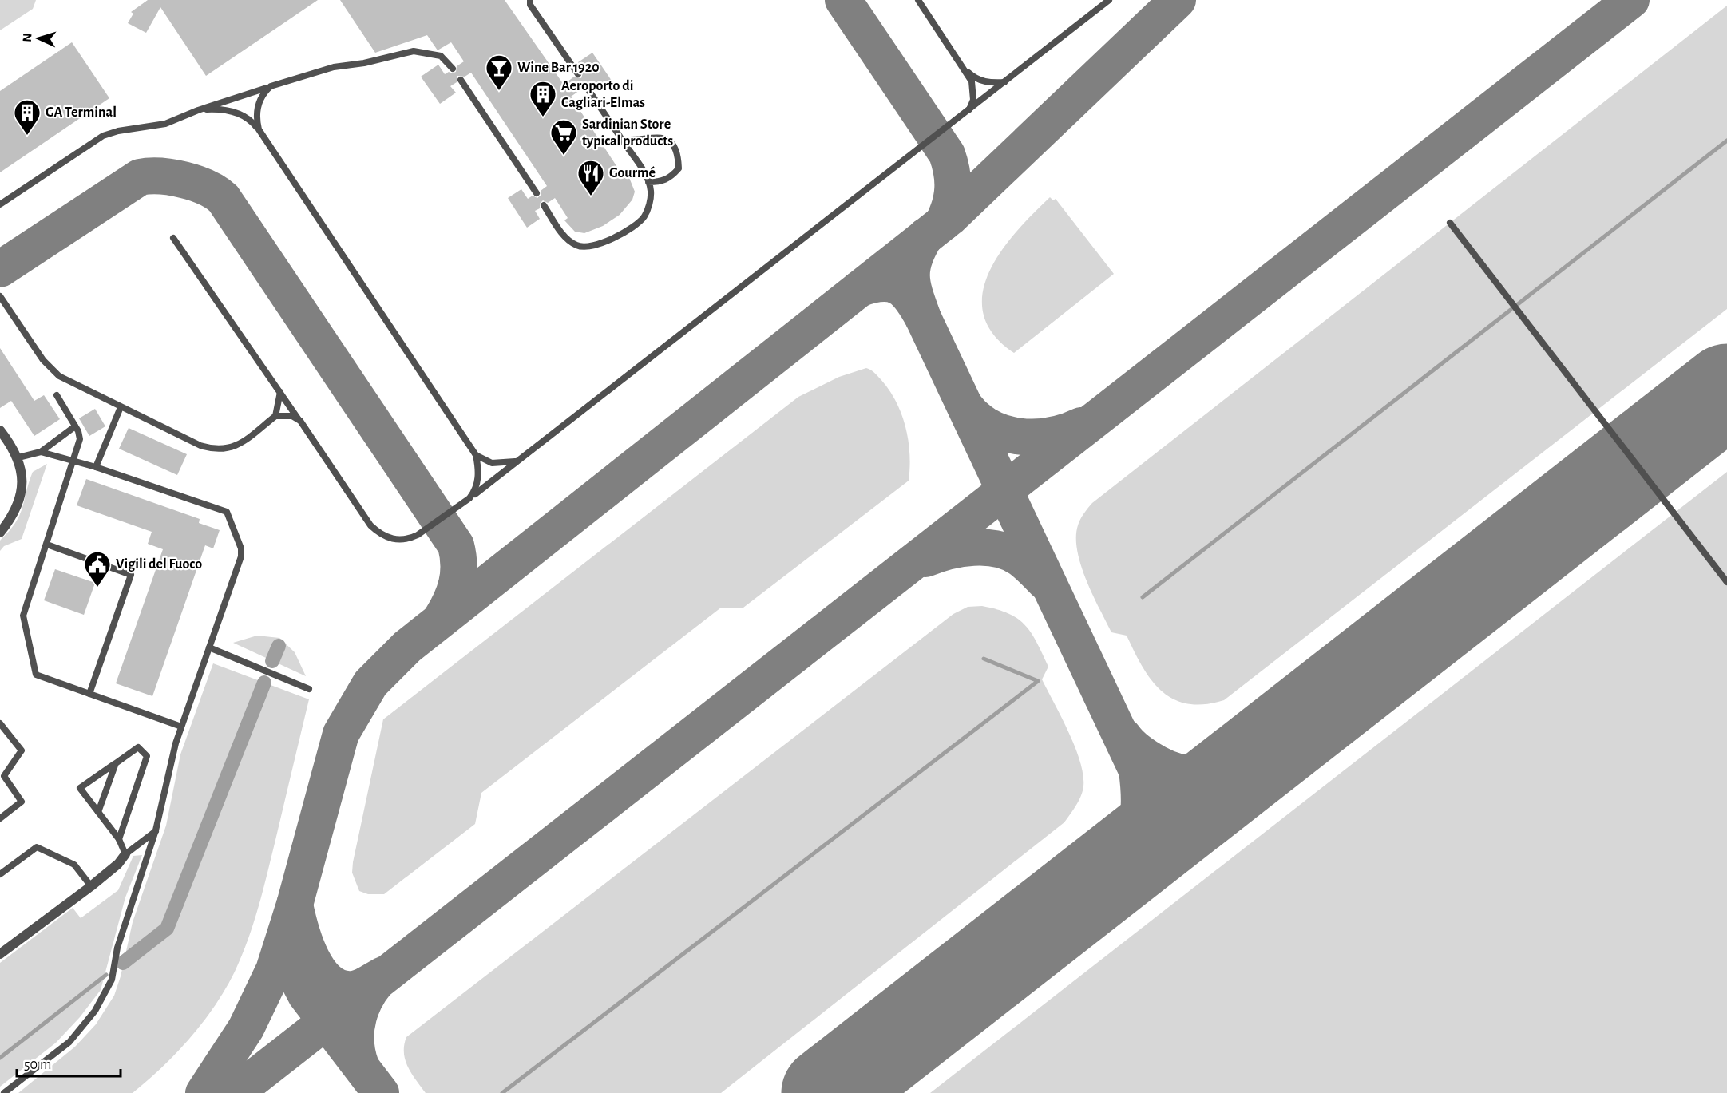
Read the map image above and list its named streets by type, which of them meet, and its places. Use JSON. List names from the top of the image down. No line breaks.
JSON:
{"places":{"bar":["Wine Bar 1920"],"building":["Aeroporto di Cagliari-Elmas","GA Terminal"],"supermarket":["Sardinian Store typical products"],"restaurant":["Gourmé"],"public building":["Vigili del Fuoco"]},"scale_bar":"50 m","north":"left"}
